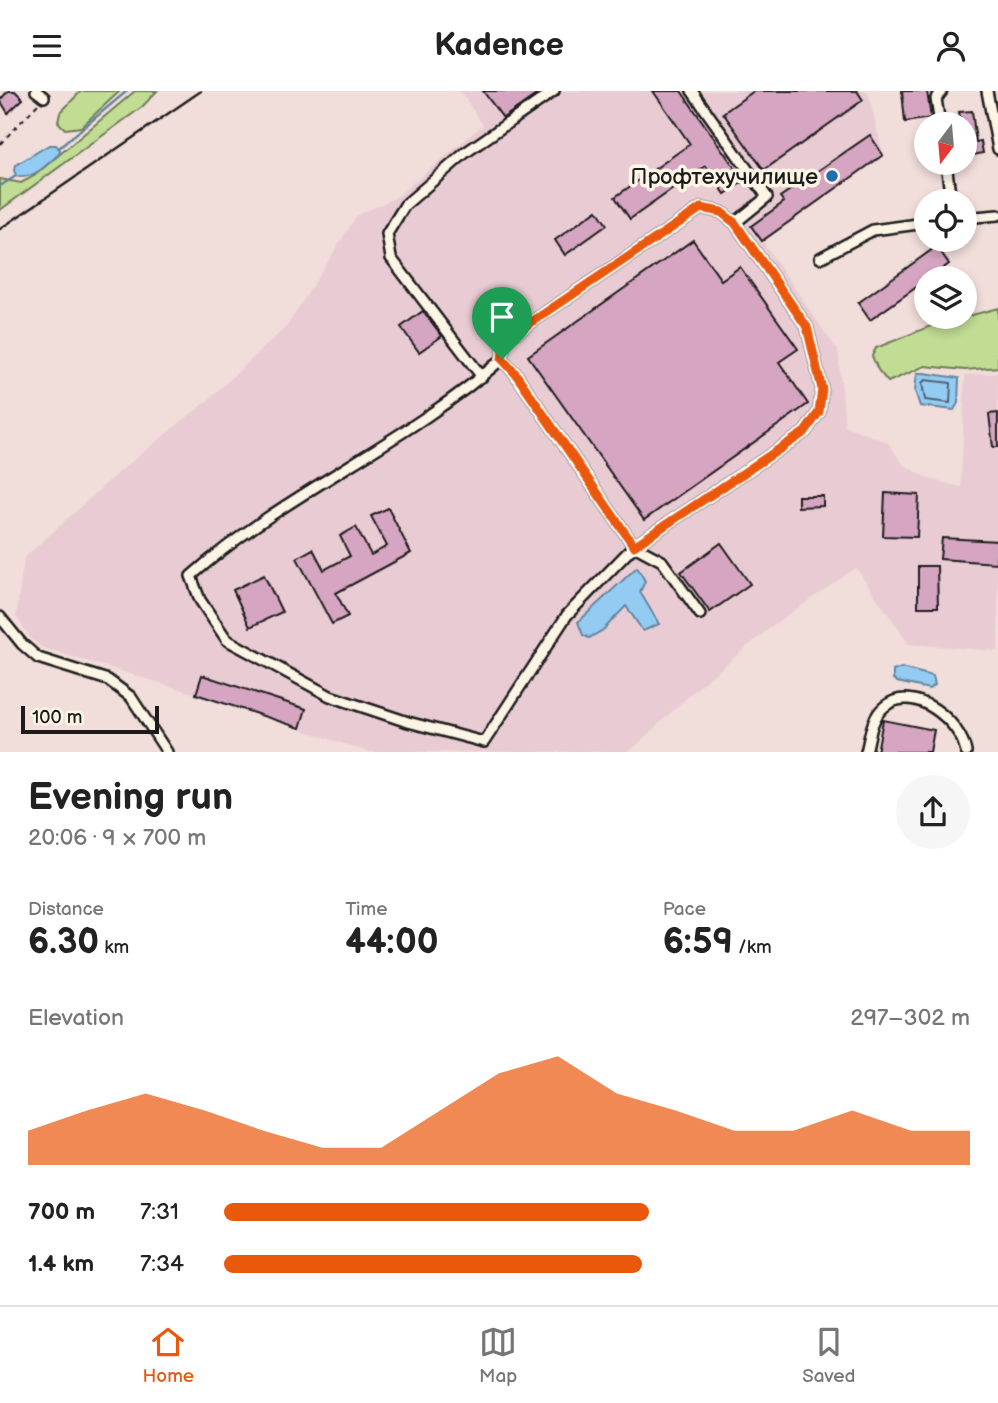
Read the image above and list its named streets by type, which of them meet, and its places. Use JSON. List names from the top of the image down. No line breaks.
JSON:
{"places":["Профтехучилище"],"scale_bar":"100 m","north":"bottom","page":{"header":"Kadence","scale":"100 m","heading":["Evening run","20:06 · 9 × 700 m"],"stats":[["Distance","6.30 km"],["Time","44:00"],["Pace","6:59 /km"]],"chart":["Elevation","297–302 m"],"list":[{"name":"700 m","note":"7:31"},{"name":"1.4 km","note":"7:34"}],"tabs":["Home","Map","Saved"]}}
